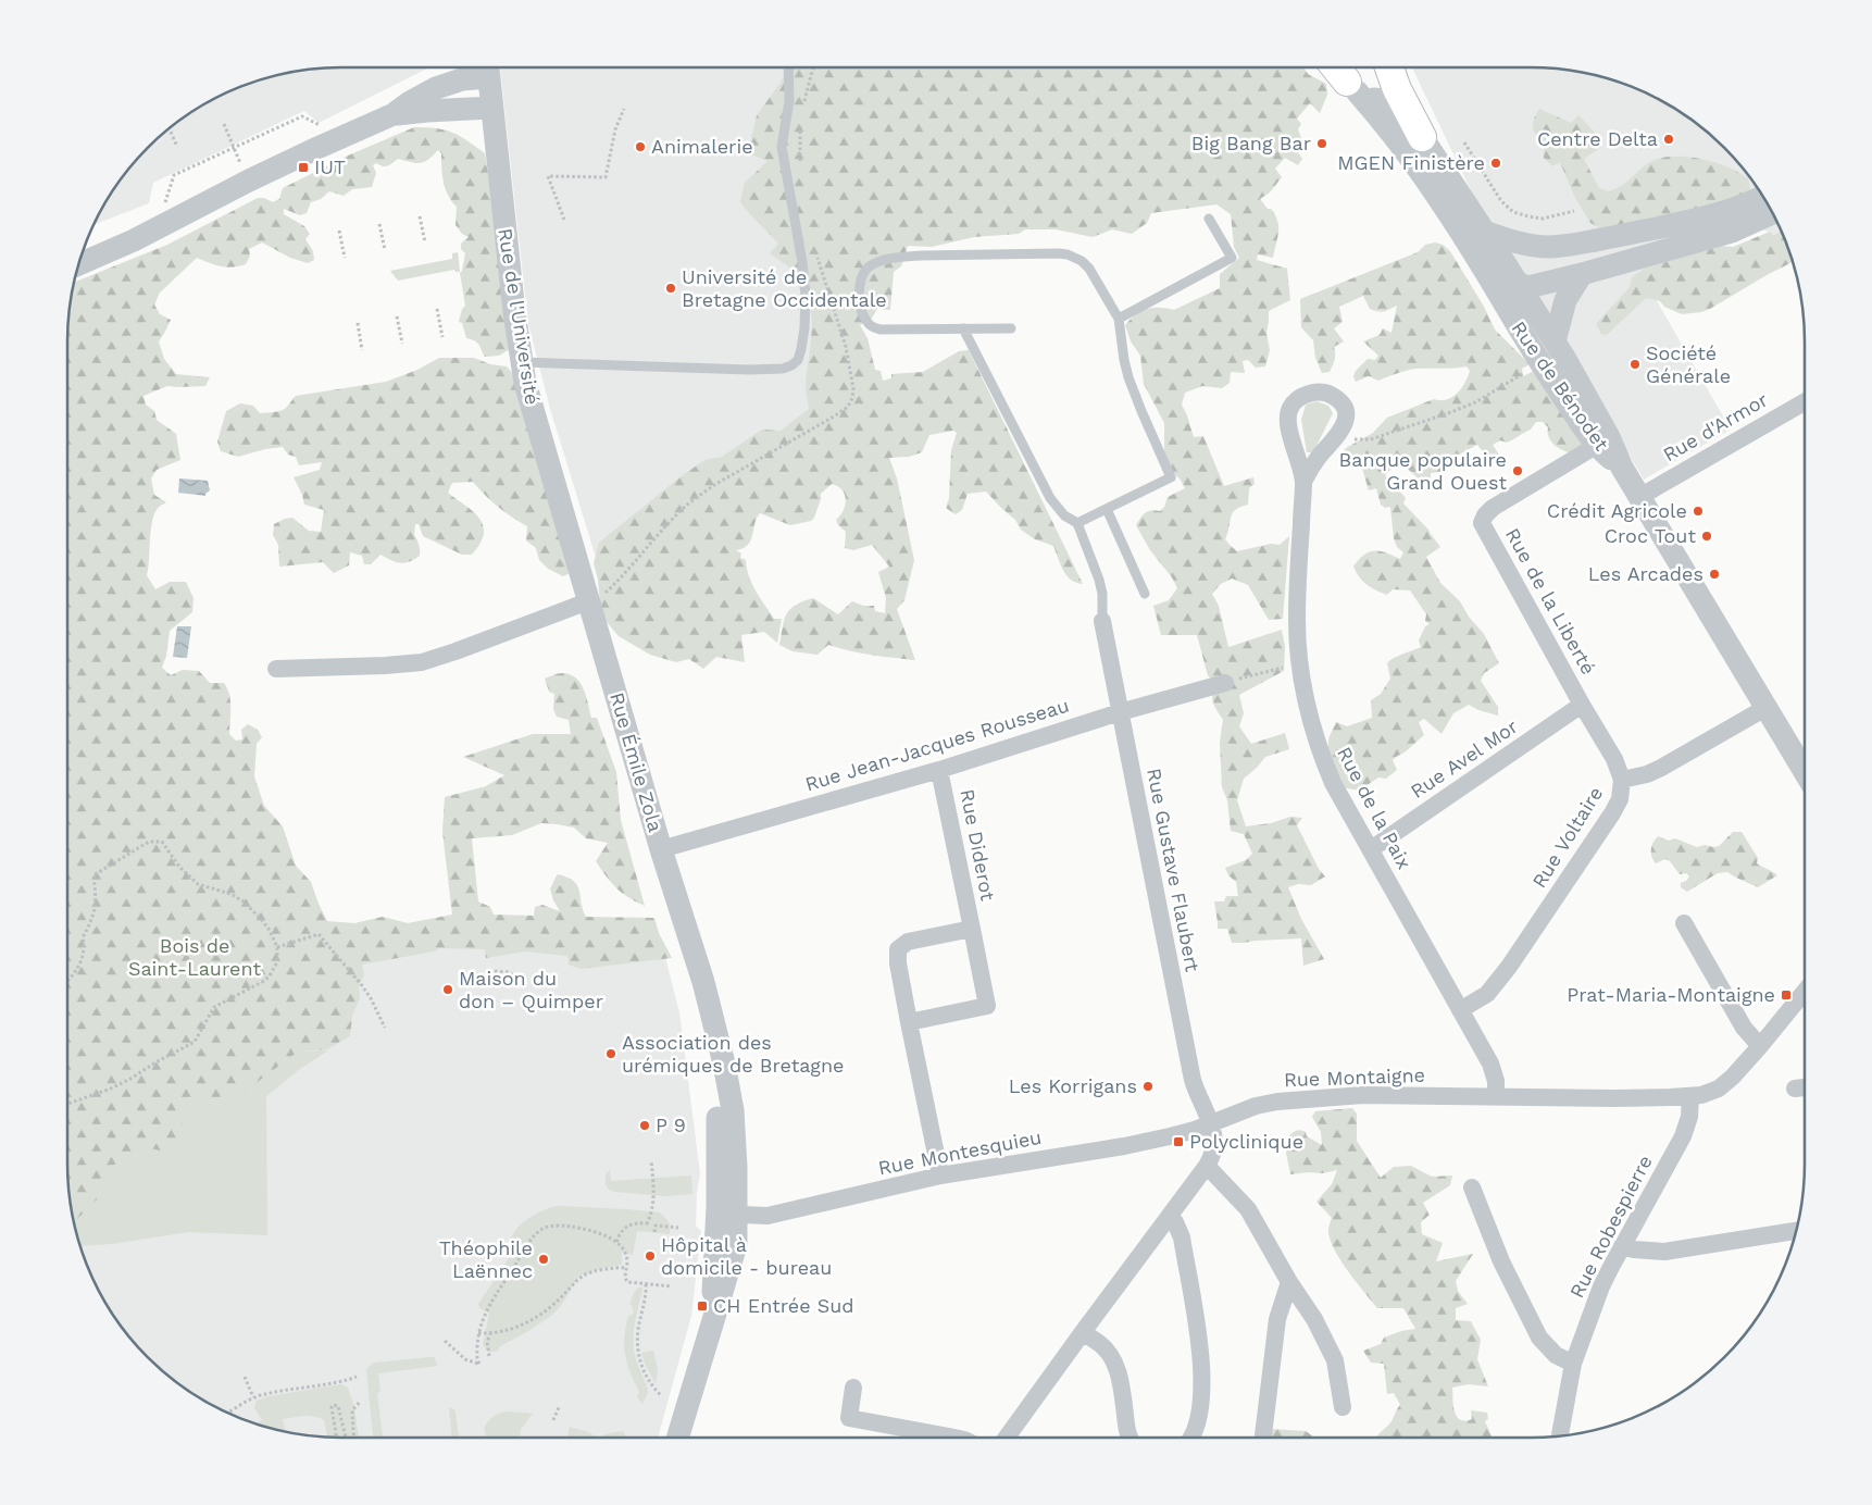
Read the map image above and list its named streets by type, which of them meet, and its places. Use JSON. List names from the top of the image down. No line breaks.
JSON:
{"streets":{"street":["Rue de l'Université","Rue de Bénodet","Rue d'Armor","Rue de la Liberté","Rue Jean-Jacques Rousseau","Rue Avel Mor","Rue Émile Zola","Rue de la Paix","Rue Voltaire","Rue Diderot","Rue Gustave Flaubert","Rue Montaigne","Rue Montesquieu","Rue Robespierre"]},"crossings":[["Rue de l'Université","Rue Émile Zola"],["Rue de Bénodet","Rue d'Armor"],["Rue de Bénodet","Rue de la Liberté"],["Rue de Bénodet","Rue Voltaire"],["Rue de la Liberté","Rue Avel Mor"],["Rue de la Liberté","Rue Voltaire"],["Rue Jean-Jacques Rousseau","Rue Émile Zola"],["Rue Jean-Jacques Rousseau","Rue Diderot"],["Rue Jean-Jacques Rousseau","Rue Gustave Flaubert"],["Rue Avel Mor","Rue de la Paix"],["Rue Émile Zola","Rue Montesquieu"],["Rue de la Paix","Rue Voltaire"],["Rue de la Paix","Rue Montaigne"],["Rue Diderot","Rue Montesquieu"],["Rue Gustave Flaubert","Rue Montaigne"],["Rue Gustave Flaubert","Rue Montesquieu"],["Rue Montaigne","Rue Montesquieu"],["Rue Montaigne","Rue Robespierre"]],"parks":["Bois de Saint-Laurent"],"places":{"other":["Centre Delta","Big Bang Bar","Animalerie","MGEN Finistère","Université de Bretagne Occidentale","Société Générale","Banque populaire Grand Ouest","Crédit Agricole","Croc Tout","Les Arcades","Maison du don – Quimper","Association des urémiques de Bretagne","Les Korrigans","P 9","Hôpital à domicile - bureau","Théophile Laënnec"],"transit":["IUT","Prat-Maria-Montaigne","Polyclinique","CH Entrée Sud"]}}
